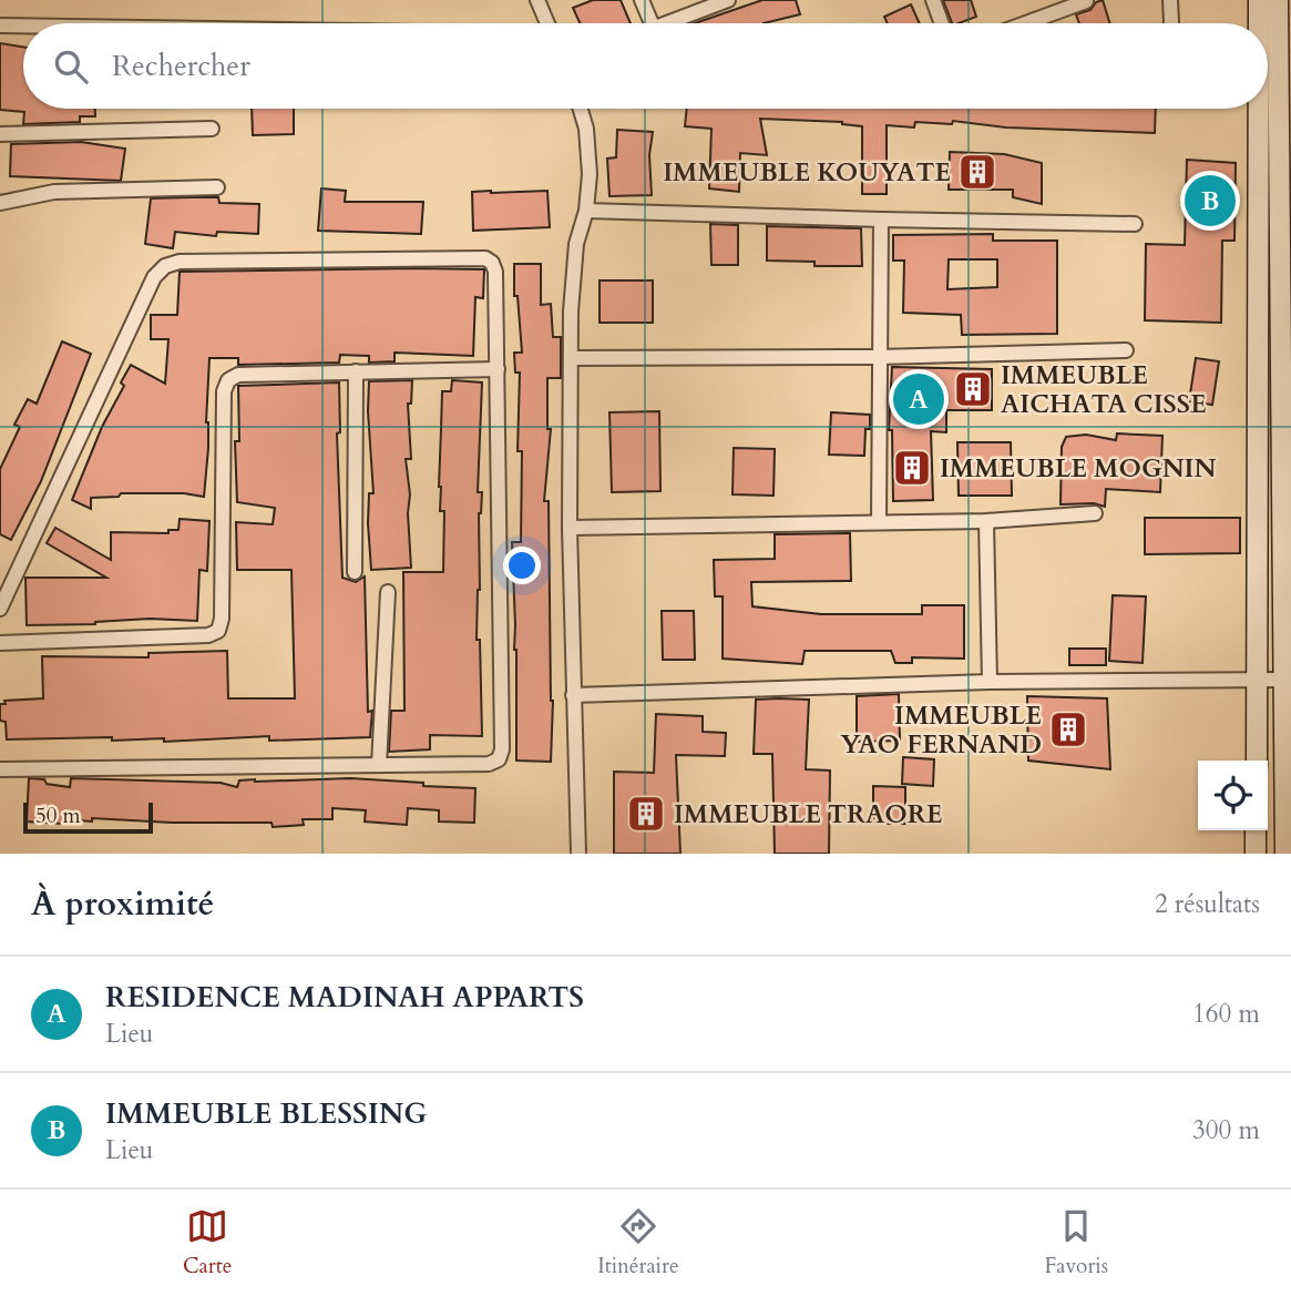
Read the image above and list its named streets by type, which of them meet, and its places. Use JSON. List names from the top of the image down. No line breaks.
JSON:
{"places":{"building":["IMMEUBLE KOUYATE","IMMEUBLE AICHATA CISSE","IMMEUBLE MOGNIN","IMMEUBLE YAO FERNAND","IMMEUBLE TRAORE"]},"scale_bar":"50 m","page":{"search":"Rechercher","pins":["B","A"],"scale":"50 m","heading":["À proximité","2 résultats"],"list":[{"mark":"A","name":"RESIDENCE MADINAH APPARTS","note":"Lieu","value":"160 m"},{"mark":"B","name":"IMMEUBLE BLESSING","note":"Lieu","value":"300 m"}],"nav":["Carte","Itinéraire","Favoris"]}}
